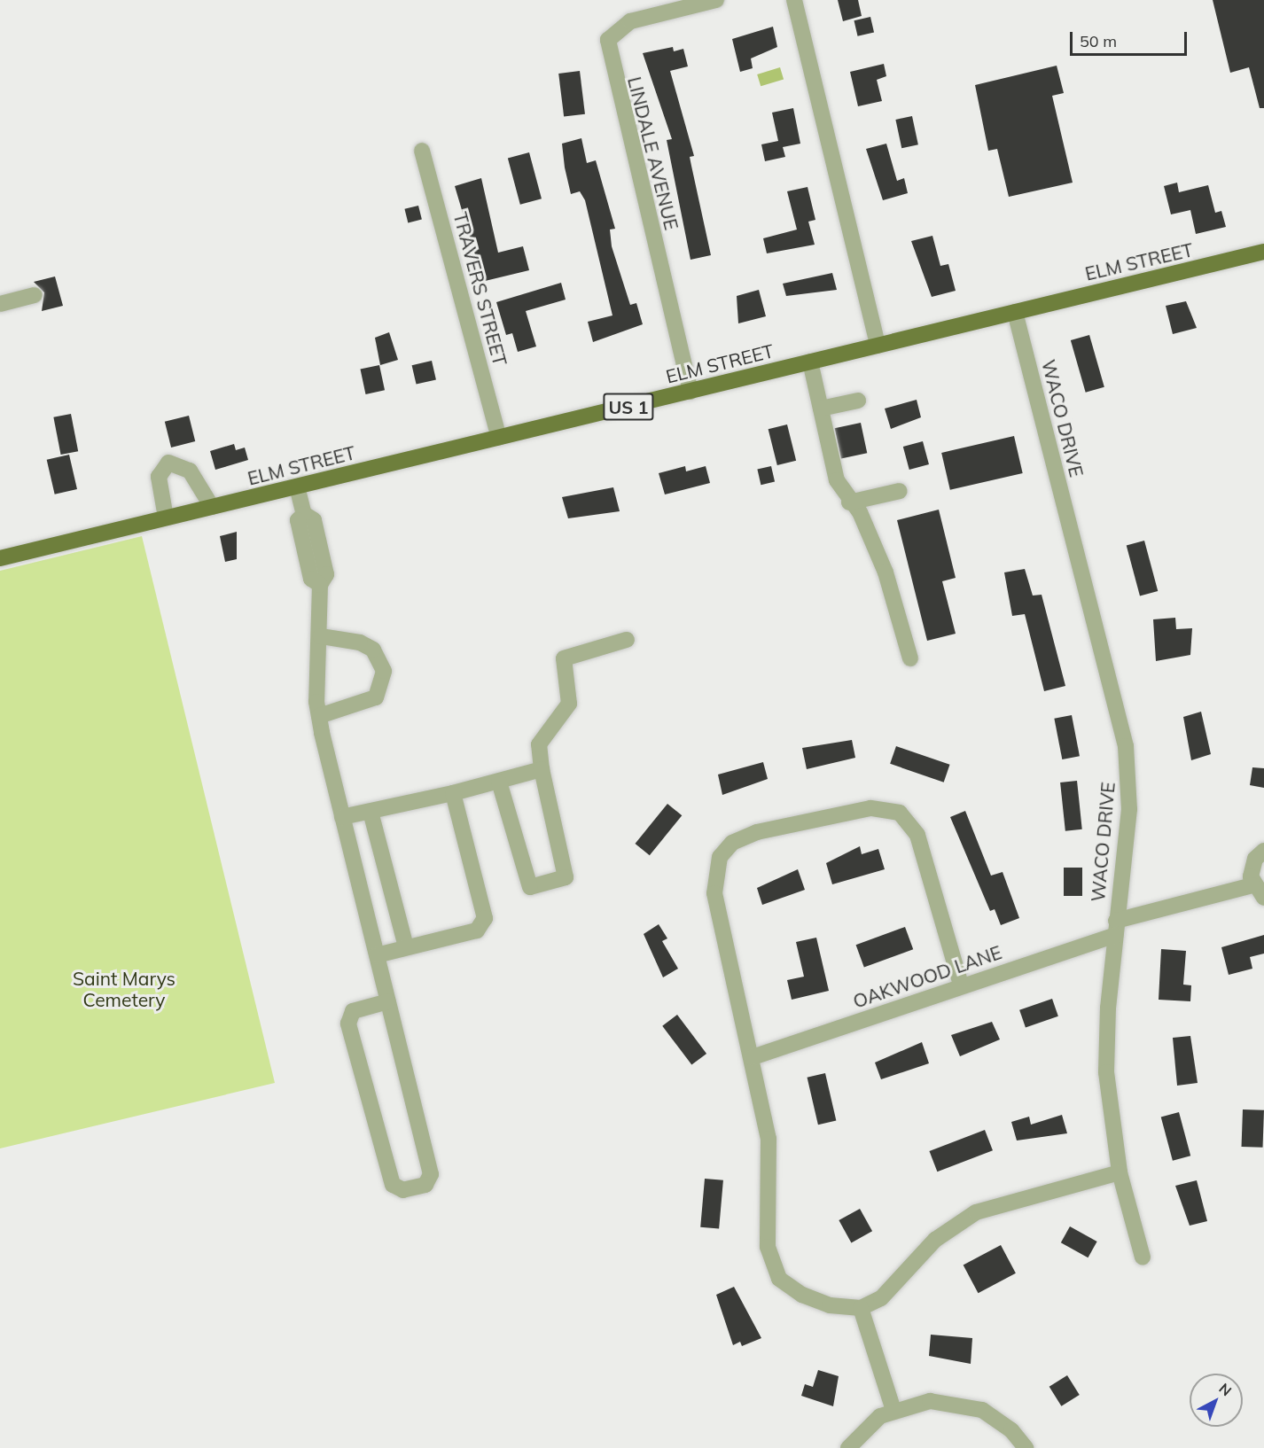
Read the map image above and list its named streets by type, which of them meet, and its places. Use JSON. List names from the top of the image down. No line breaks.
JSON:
{"streets":{"main road":["ELM STREET","US 1"],"street":["LINDALE AVENUE","TRAVERS STREET","WACO DRIVE","OAKWOOD LANE"]},"crossings":[["LINDALE AVENUE","ELM STREET"],["ELM STREET","TRAVERS STREET"],["ELM STREET","WACO DRIVE"],["WACO DRIVE","OAKWOOD LANE"]],"parks":["Saint Marys Cemetery"],"scale_bar":"50 m","north":"top right"}
